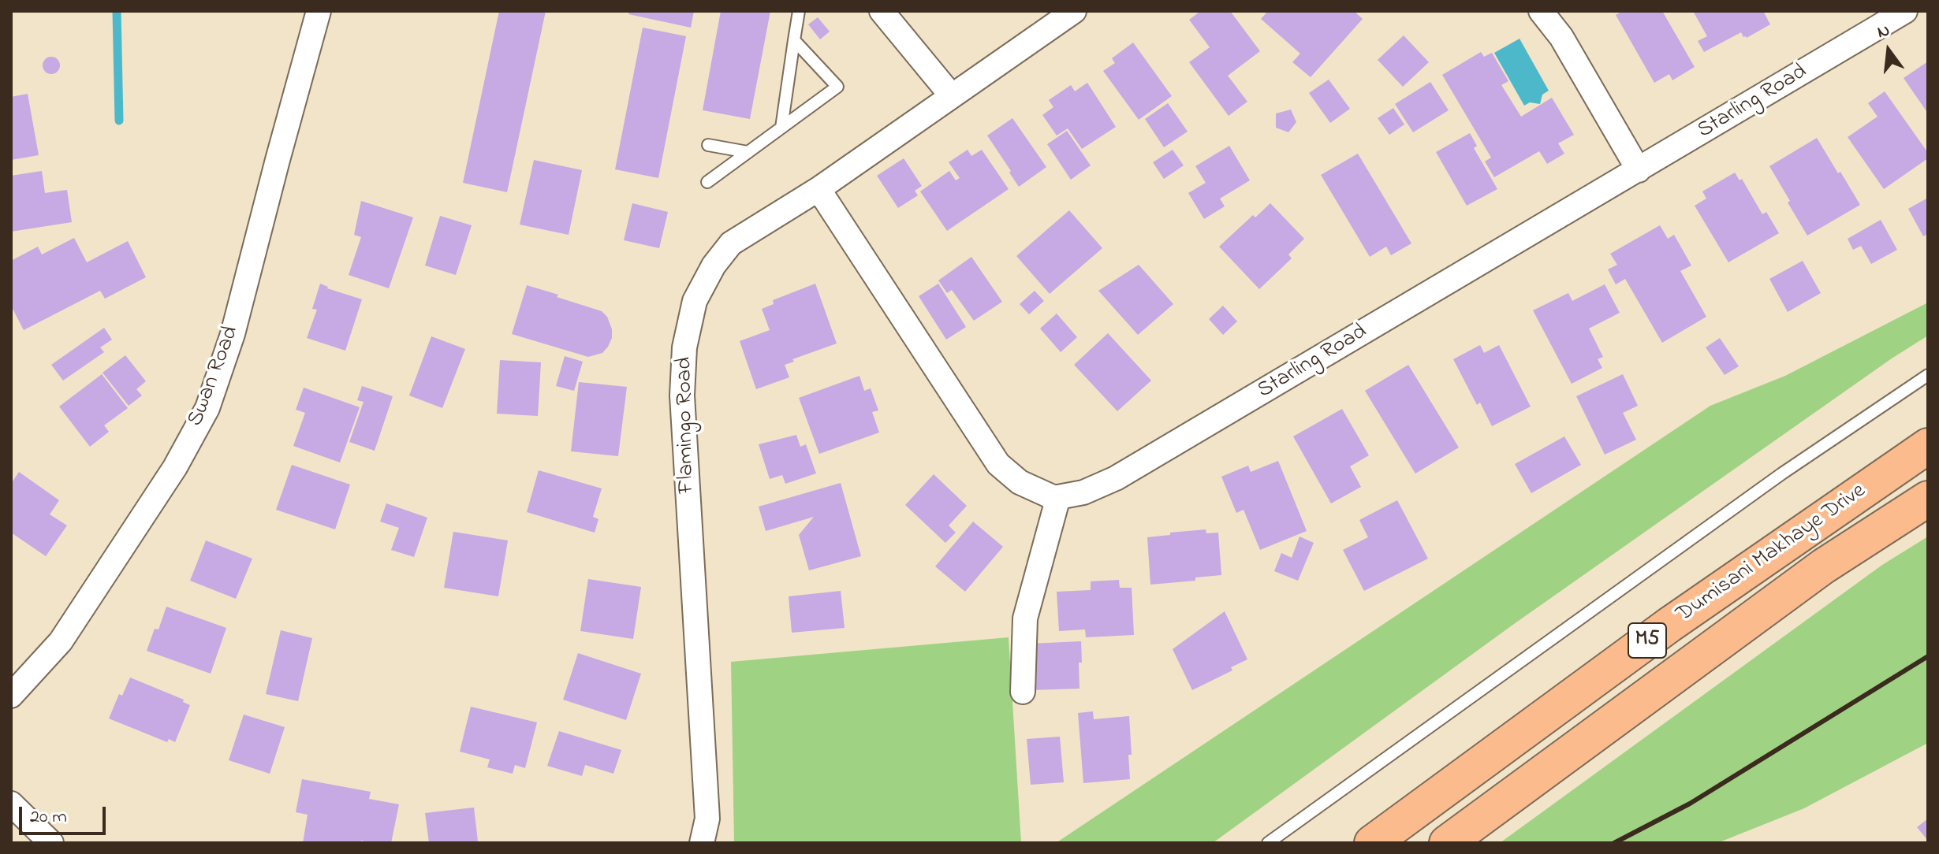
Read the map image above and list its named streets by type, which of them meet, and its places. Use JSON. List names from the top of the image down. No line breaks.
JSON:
{"streets":{"main road":["Dumisani Makhaye Drive","M5"],"street":["Starling Road","Swan Road","Flamingo Road"]},"scale_bar":"20 m","north":"top"}
